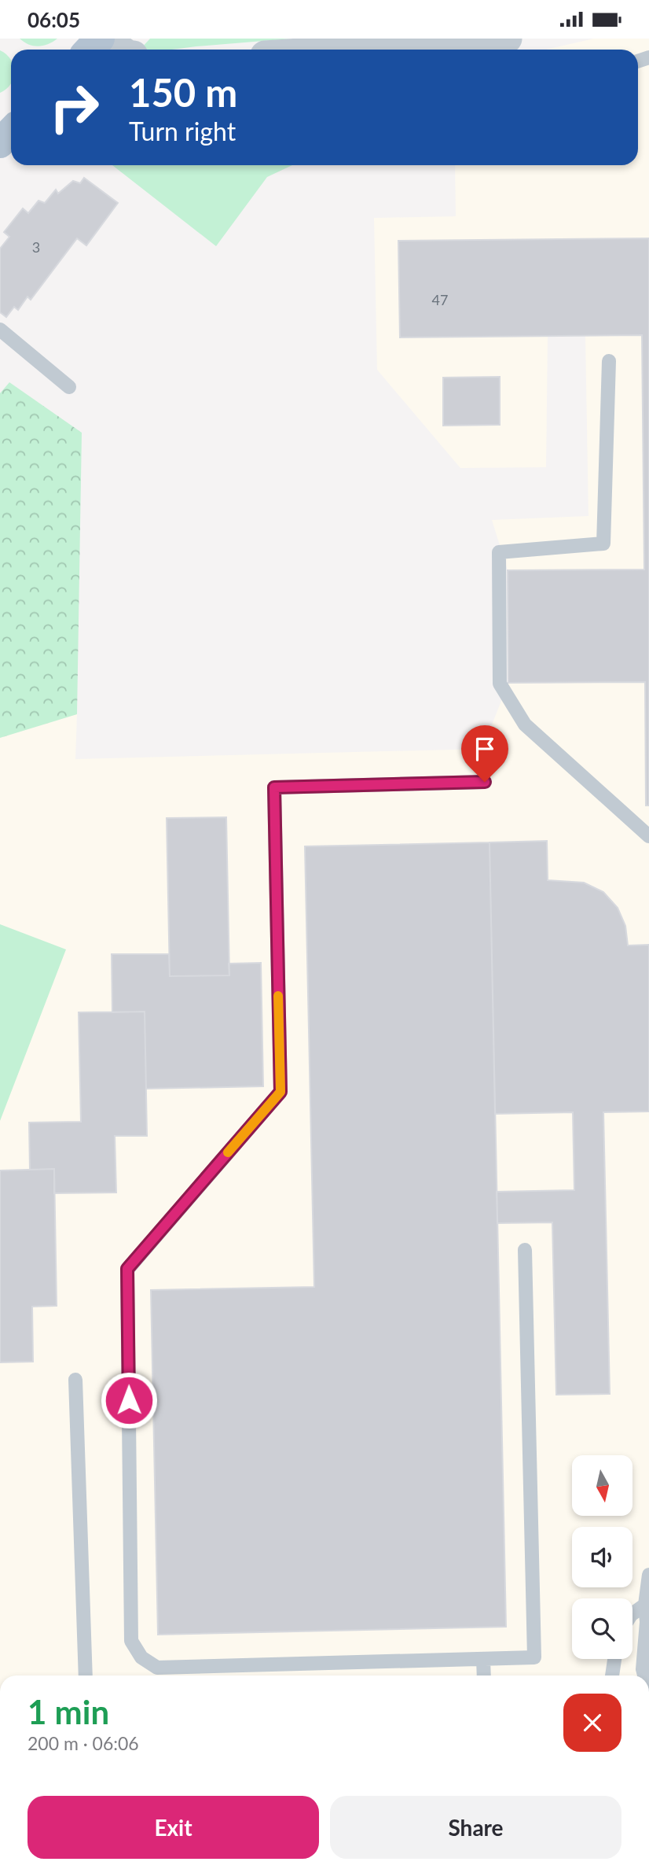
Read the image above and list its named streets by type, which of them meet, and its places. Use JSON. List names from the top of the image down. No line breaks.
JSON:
{"house_numbers":["3","47"],"north":"bottom","page":{"status":"06:05","turn":["150 m","Turn right"],"heading":["1 min","200 m · 06:06"],"buttons":["Exit","Share"]}}
